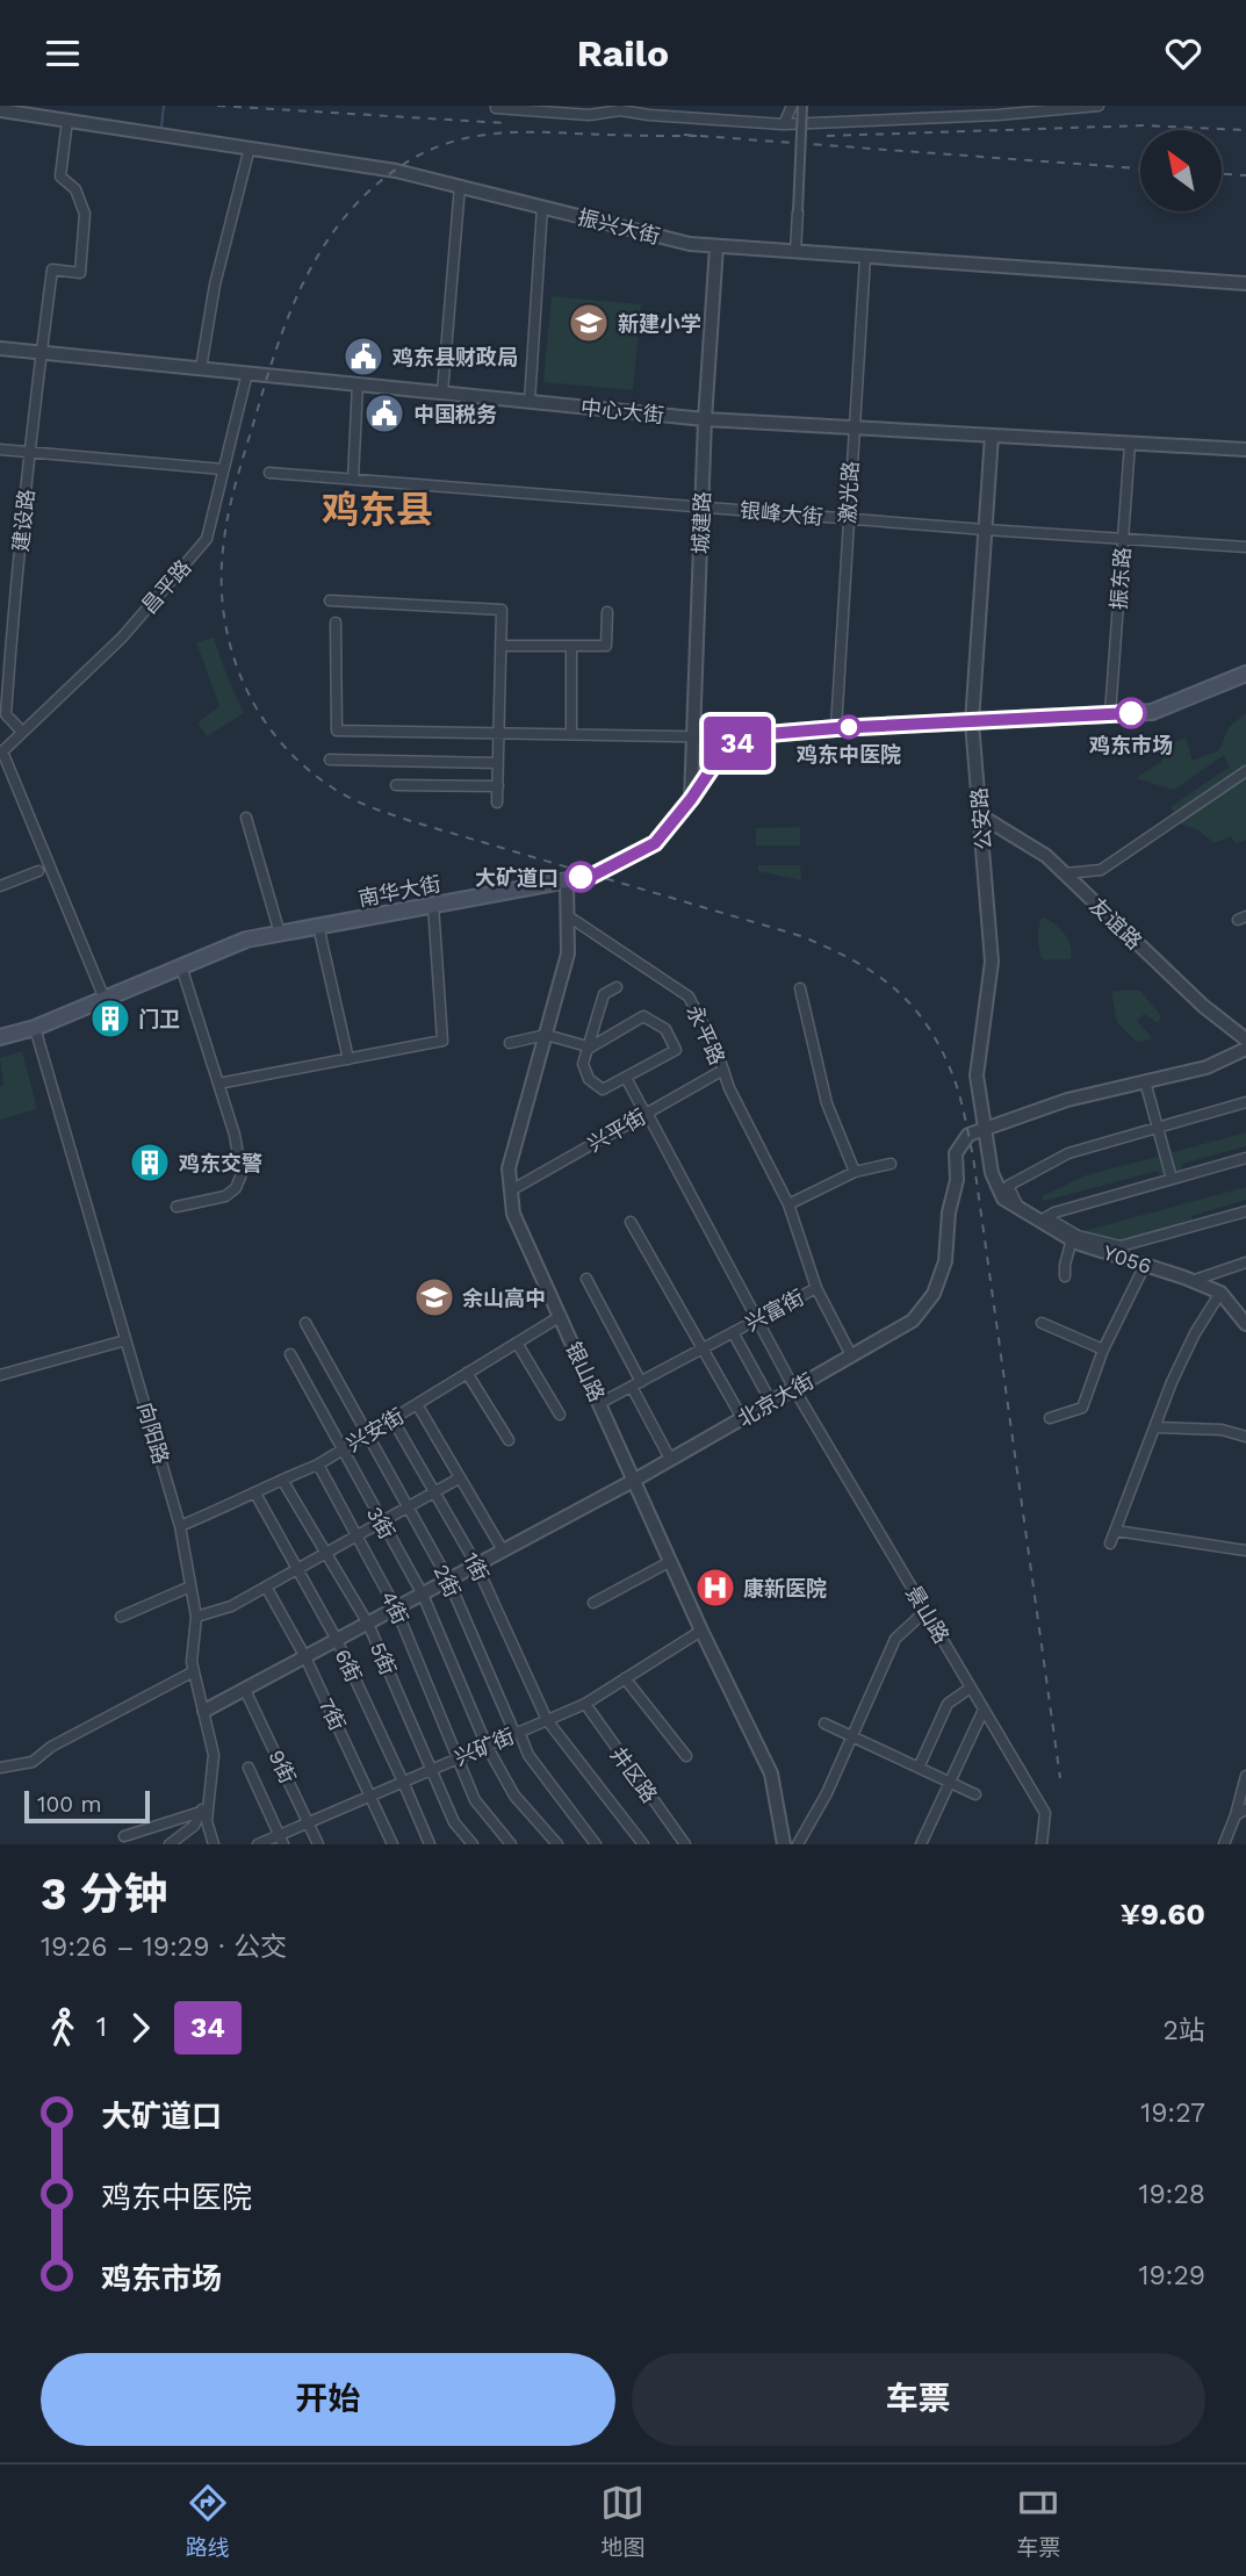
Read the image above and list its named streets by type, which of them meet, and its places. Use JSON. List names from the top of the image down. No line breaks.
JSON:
{"streets":{"main road":["南华大街"],"street":["振兴大街","中心大街","激光路","银峰大街","建设路","城建路","振东路","昌平路","公安路","友谊路","永平路","兴平街","Y056","兴富街","银山路","北京大街","兴安街","向阳路","3街","1街","2街","4街","景山路","5街","6街","7街","兴矿街","9街","井区路"]},"crossings":[["振兴大街","激光路"],["振兴大街","建设路"],["振兴大街","城建路"],["中心大街","激光路"],["中心大街","建设路"],["中心大街","城建路"],["中心大街","振东路"],["中心大街","昌平路"],["中心大街","公安路"],["激光路","银峰大街"],["激光路","南华大街"],["银峰大街","城建路"],["银峰大街","振东路"],["银峰大街","公安路"],["建设路","昌平路"],["城建路","南华大街"],["振东路","南华大街"],["公安路","南华大街"],["公安路","友谊路"],["公安路","Y056"],["公安路","北京大街"],["南华大街","银山路"],["南华大街","向阳路"],["永平路","兴平街"],["永平路","兴富街"],["永平路","银山路"],["兴平街","银山路"],["兴平街","景山路"],["兴富街","银山路"],["兴富街","景山路"],["银山路","北京大街"],["银山路","兴安街"],["银山路","兴矿街"],["北京大街","向阳路"],["北京大街","3街"],["北京大街","1街"],["北京大街","2街"],["北京大街","4街"],["北京大街","景山路"],["北京大街","5街"],["北京大街","6街"],["北京大街","7街"],["北京大街","9街"],["兴安街","向阳路"],["兴安街","3街"],["兴安街","1街"],["兴安街","2街"],["兴安街","4街"],["兴安街","5街"],["兴安街","6街"],["3街","兴矿街"],["1街","兴矿街"],["2街","兴矿街"],["4街","兴矿街"],["5街","兴矿街"],["6街","兴矿街"],["7街","兴矿街"],["兴矿街","9街"],["兴矿街","井区路"]],"districts":["鸡东县"],"places":{"school or university":["新建小学","余山高中"],"public building":["鸡东县财政局","中国税务"],"other":["鸡东市场","鸡东中医院","大矿道口"],"building":["门卫","鸡东交警"],"hospital":["康新医院"]},"lines":["bus line 34"],"scale_bar":"100 m","north":"top left","page":{"header":"Railo","on_map":"34","scale":"100 m","heading":["3 分钟","19:26 – 19:29 · 公交","¥9.60"],"legs":["1","34","2站"],"list":[{"name":"大矿道口","value":"19:27"},{"name":"鸡东中医院","value":"19:28"},{"name":"鸡东市场","value":"19:29"}],"buttons":["开始","车票"],"tabs":["路线","地图","车票"]}}
